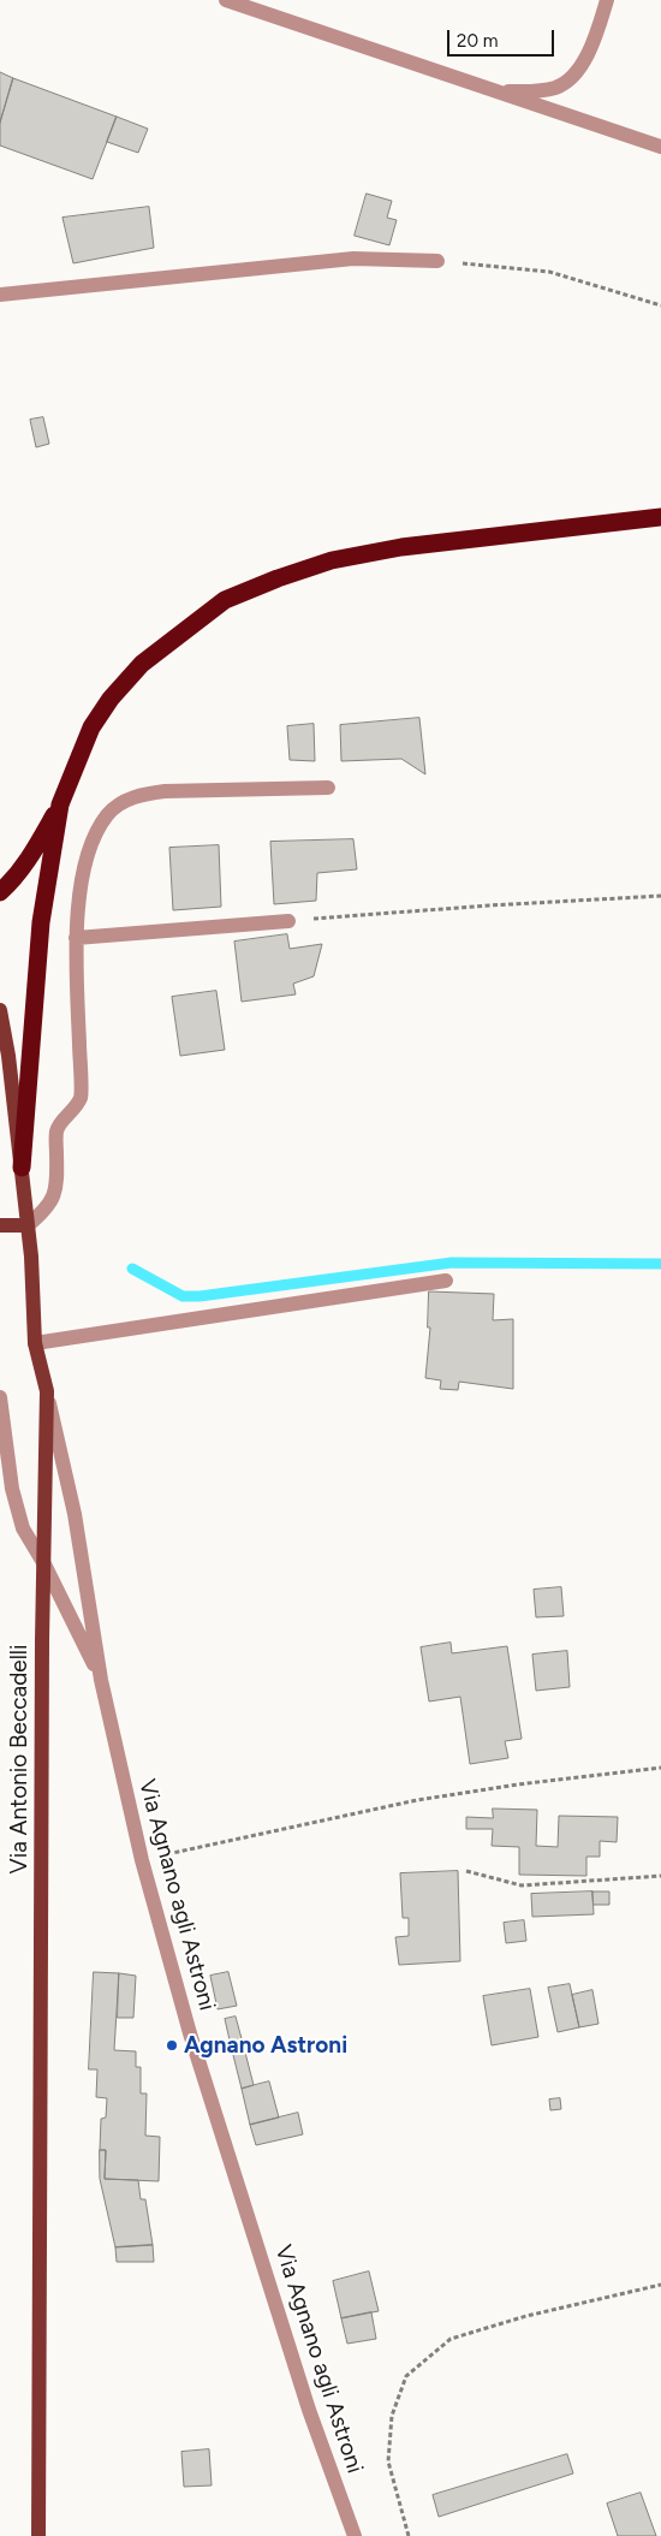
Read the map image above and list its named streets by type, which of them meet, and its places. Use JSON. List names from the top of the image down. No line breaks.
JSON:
{"streets":{"main road":["Via Antonio Beccadelli"],"street":["Via Agnano agli Astroni"]},"crossings":[["Via Antonio Beccadelli","Via Agnano agli Astroni"]],"places":["Agnano Astroni"],"scale_bar":"20 m"}
